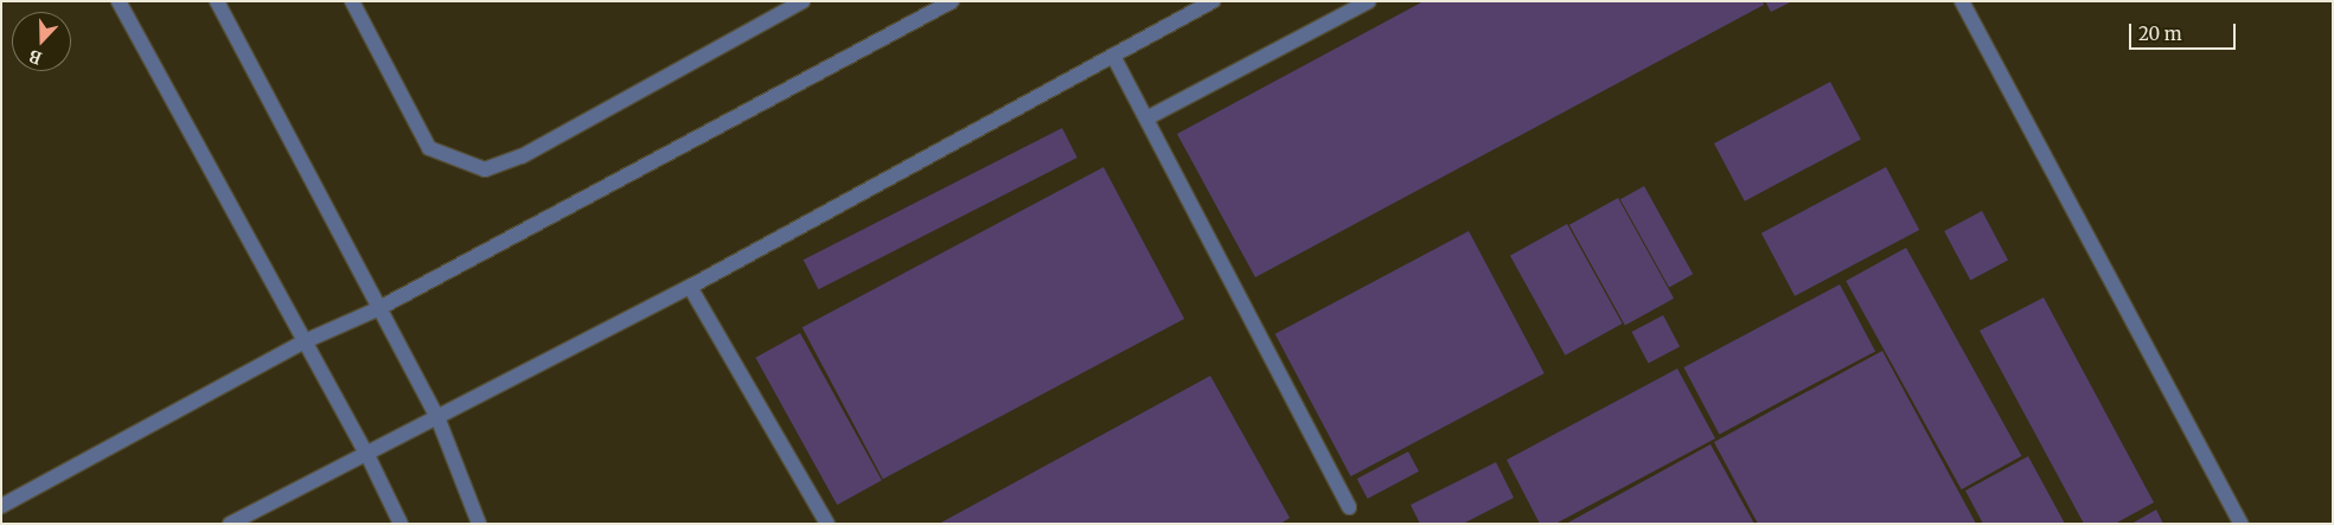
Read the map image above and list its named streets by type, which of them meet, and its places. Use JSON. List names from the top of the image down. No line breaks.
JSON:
{"scale_bar":"20 m","north":"bottom"}
